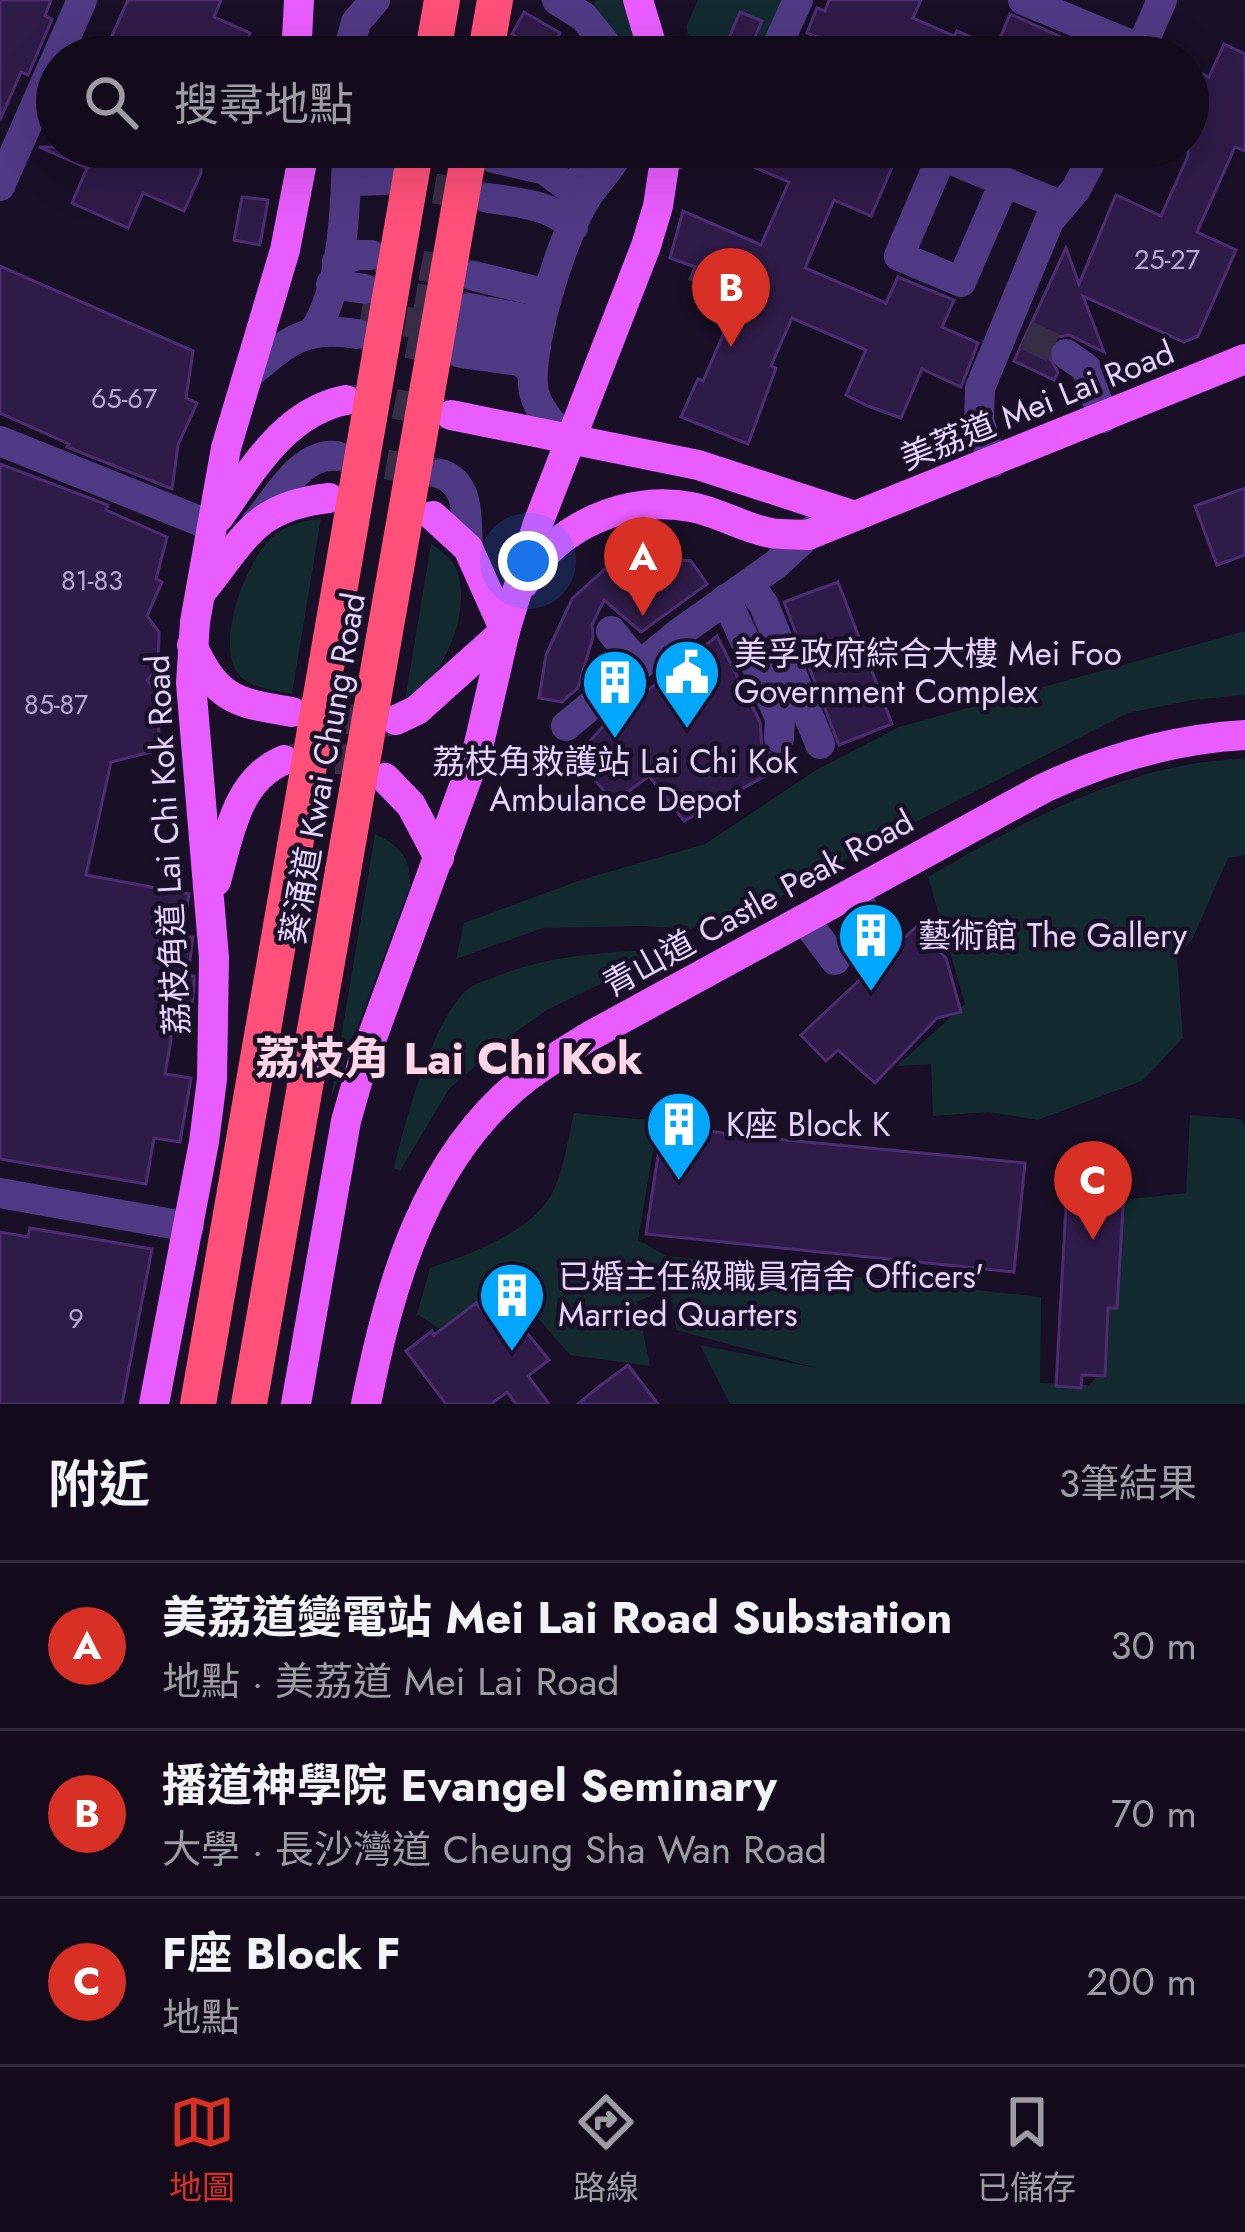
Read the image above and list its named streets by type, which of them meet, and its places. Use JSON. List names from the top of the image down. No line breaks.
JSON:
{"streets":{"highway":["葵涌道 Kwai Chung Road"],"main road":["美荔道 Mei Lai Road","荔枝角道 Lai Chi Kok Road","青山道 Castle Peak Road"]},"districts":["荔枝角 Lai Chi Kok"],"places":{"public building":["美孚政府綜合大樓 Mei Foo Government Complex"],"building":["荔枝角救護站 Lai Chi Kok Ambulance Depot","藝術館 The Gallery","K座 Block K","已婚主任級職員宿舍 Officers' Married Quarters"]},"house_numbers":["25-27","65-67","81-83","85-87","9"],"page":{"search":"搜尋地點","pins":["B","A","C"],"heading":["附近","3筆結果"],"list":[{"mark":"A","name":"美荔道變電站 Mei Lai Road Substation","note":"地點 · 美荔道 Mei Lai Road","value":"30 m"},{"mark":"B","name":"播道神學院 Evangel Seminary","note":"大學 · 長沙灣道 Cheung Sha Wan Road","value":"70 m"},{"mark":"C","name":"F座 Block F","note":"地點","value":"200 m"}],"nav":["地圖","路線","已儲存"]}}
